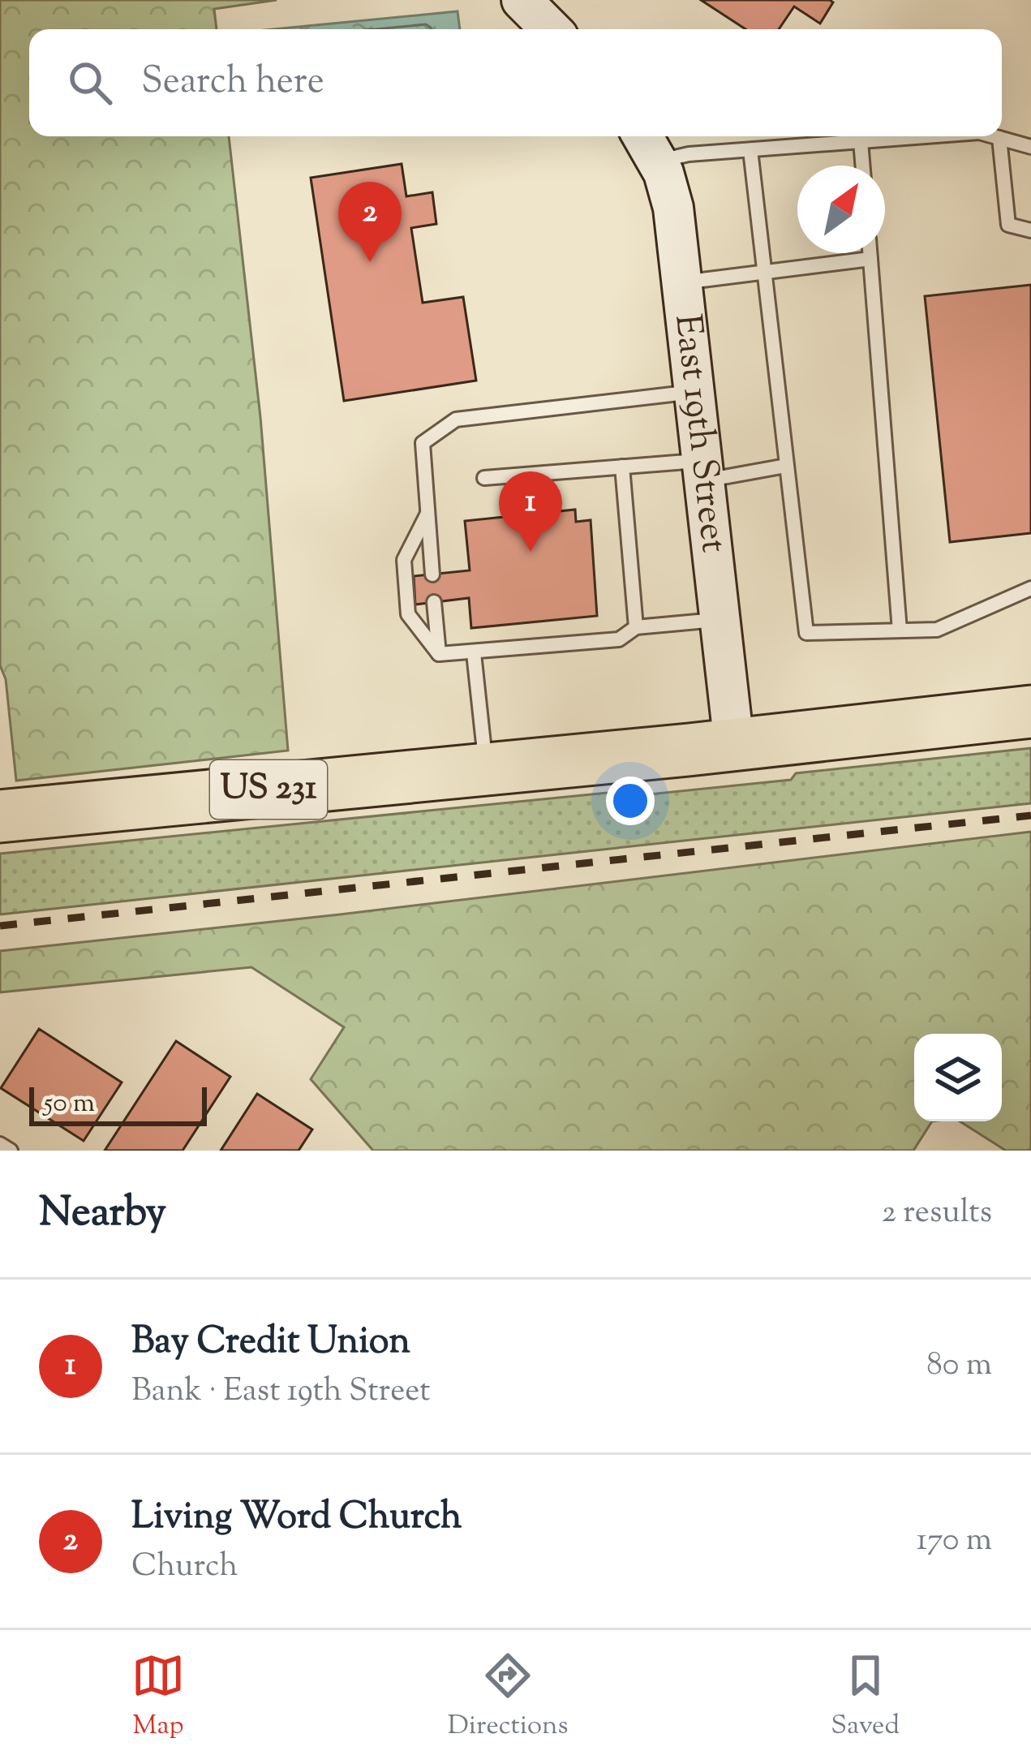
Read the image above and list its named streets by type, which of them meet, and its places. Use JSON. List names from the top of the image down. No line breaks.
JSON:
{"streets":{"highway":["US 231"],"main road":["East 19th Street"]},"crossings":[["East 19th Street","US 231"]],"scale_bar":"50 m","north":"top right","page":{"search":"Search here","pins":["2","1"],"scale":"50 m","heading":["Nearby","2 results"],"list":[{"mark":"1","name":"Bay Credit Union","note":"Bank · East 19th Street","value":"80 m"},{"mark":"2","name":"Living Word Church","note":"Church","value":"170 m"}],"nav":["Map","Directions","Saved"]}}
